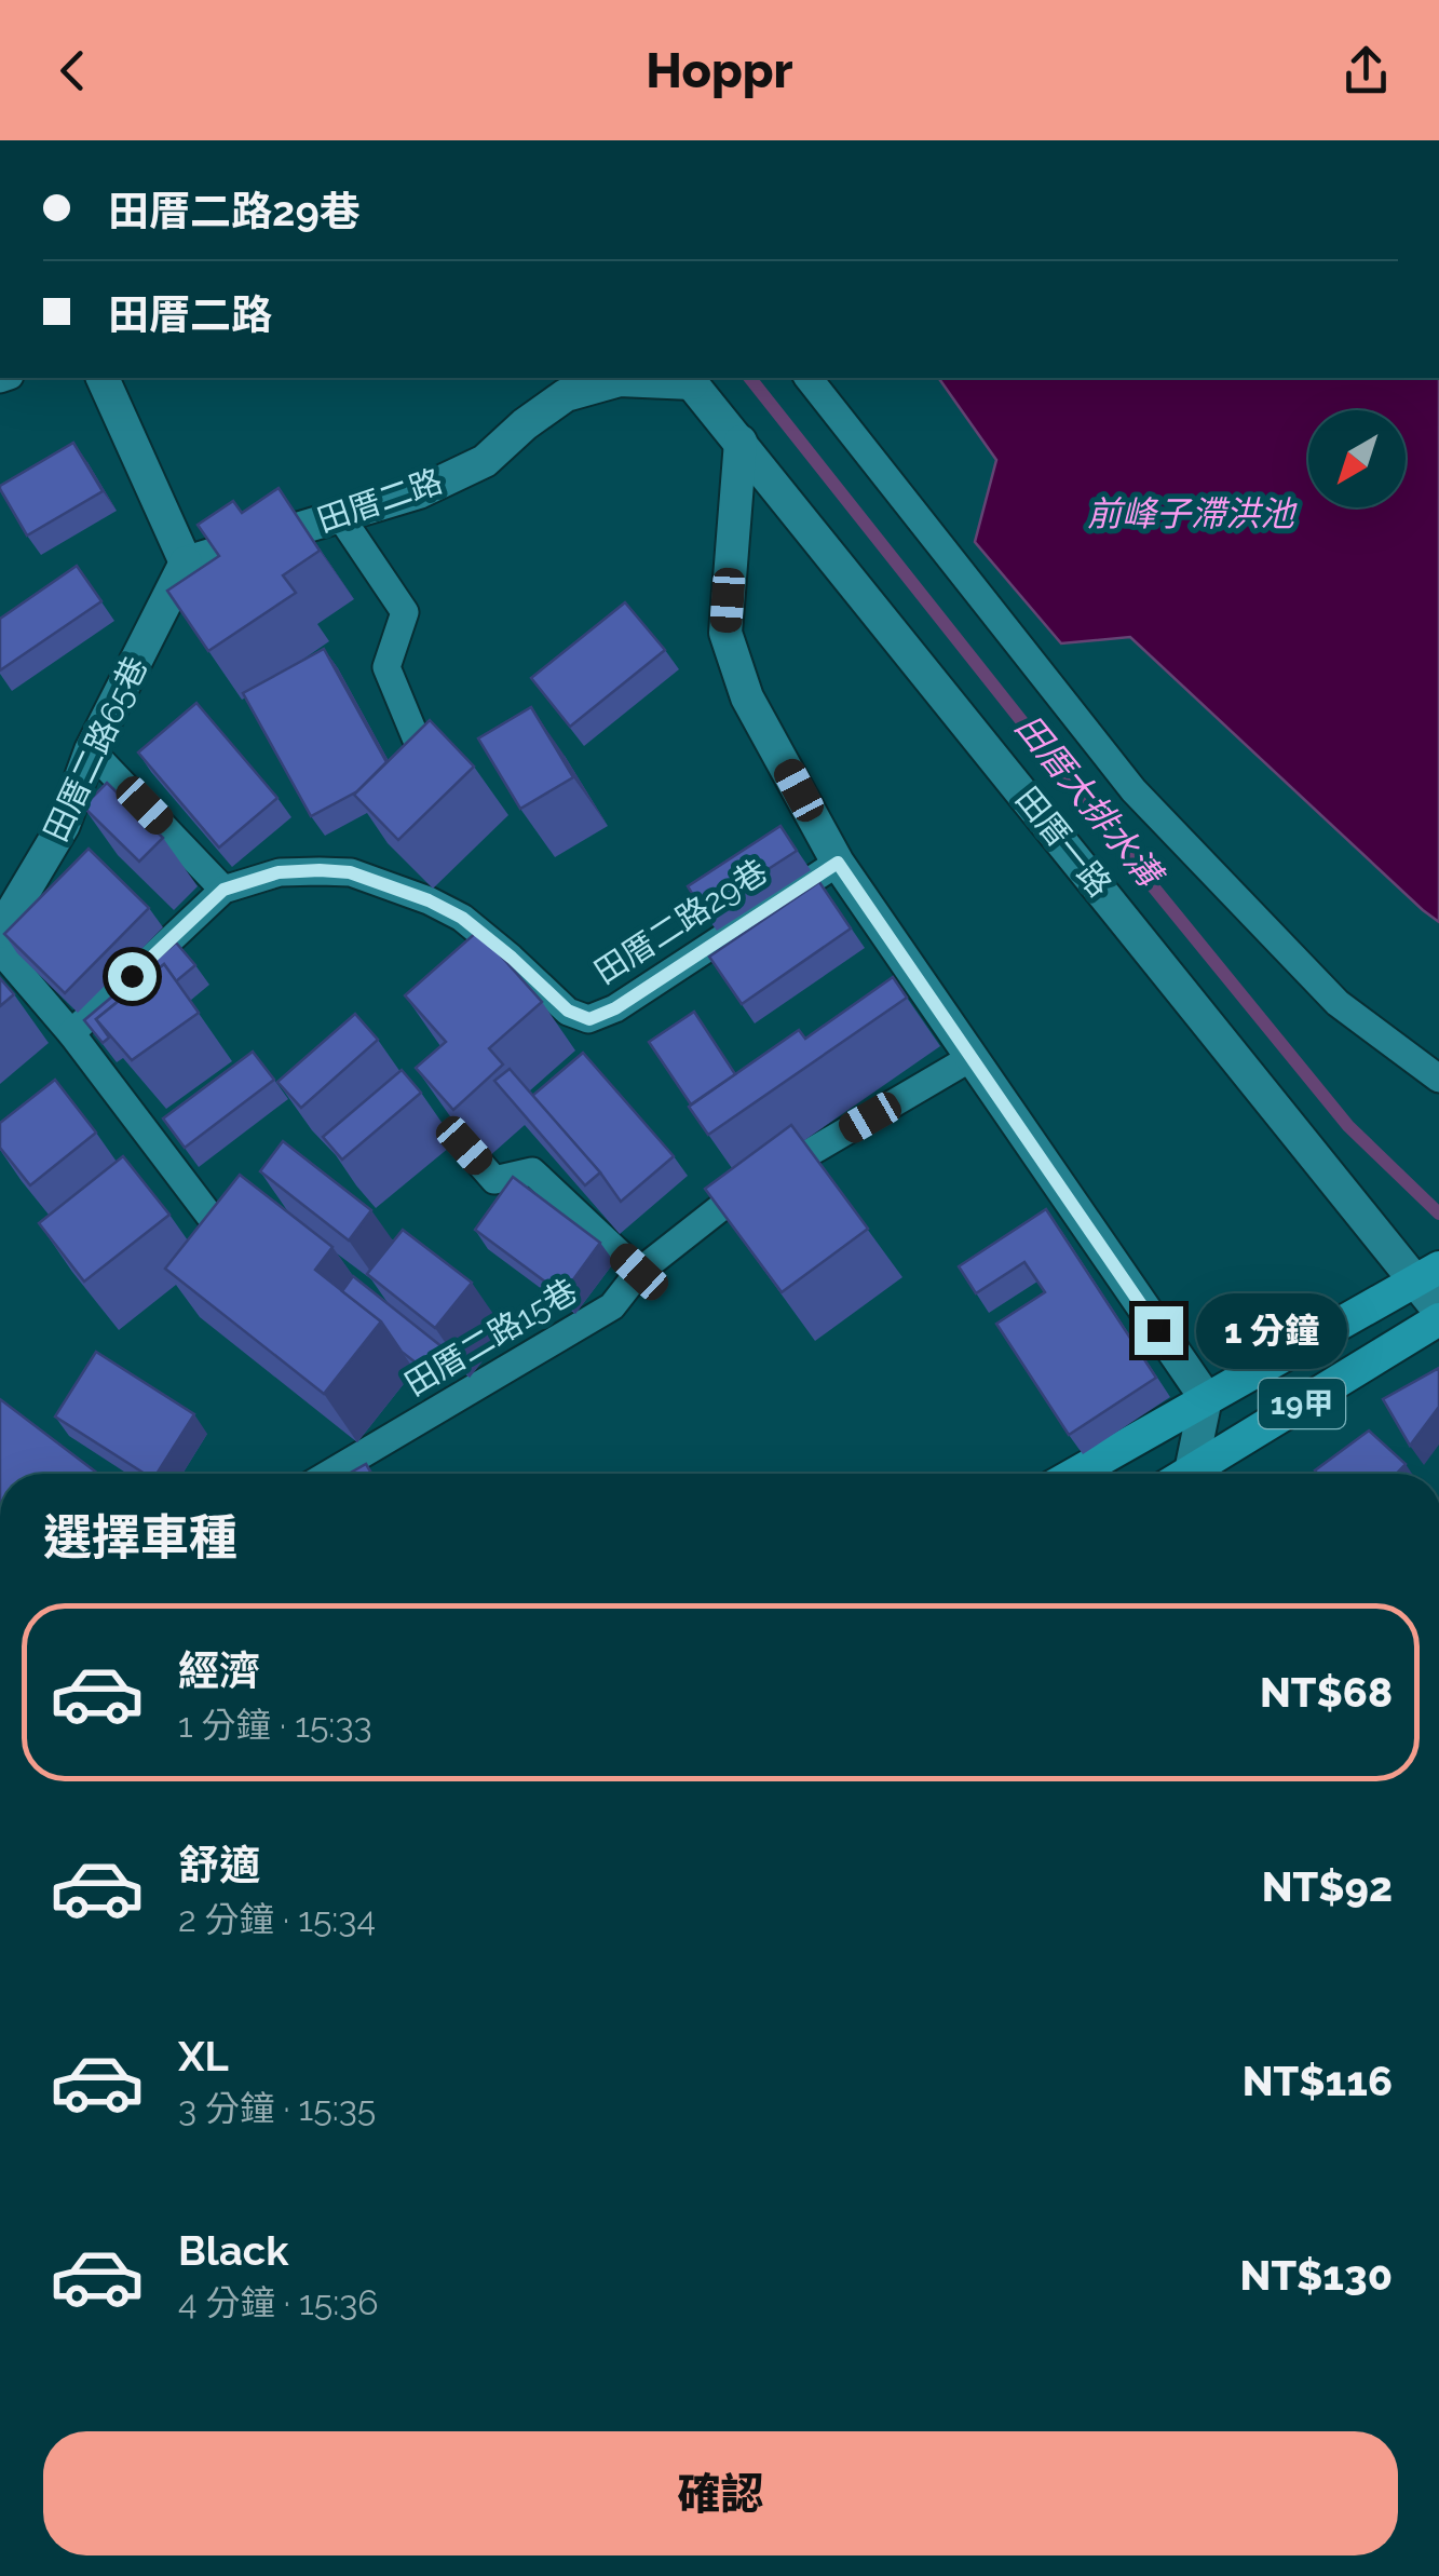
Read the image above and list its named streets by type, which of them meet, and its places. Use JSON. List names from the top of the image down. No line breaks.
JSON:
{"streets":{"main road":["19甲"],"street":["田厝二路","田厝二路65巷","田厝一路"],"lane":["田厝二路29巷","田厝二路15巷"]},"crossings":[["田厝二路","田厝二路65巷"],["田厝二路","田厝一路"],["田厝一路","19甲"]],"water":["前峰子滯洪池","田厝大排水溝"],"north":"bottom left","page":{"header":"Hoppr","banner":["田厝二路29巷","田厝二路"],"bubble":"1 分鐘","heading":"選擇車種","list":[{"name":"經濟","note":"1 分鐘 · 15:33","value":"NT$68"},{"name":"舒適","note":"2 分鐘 · 15:34","value":"NT$92"},{"name":"XL","note":"3 分鐘 · 15:35","value":"NT$116"},{"name":"Black","note":"4 分鐘 · 15:36","value":"NT$130"}],"buttons":"確認"}}
